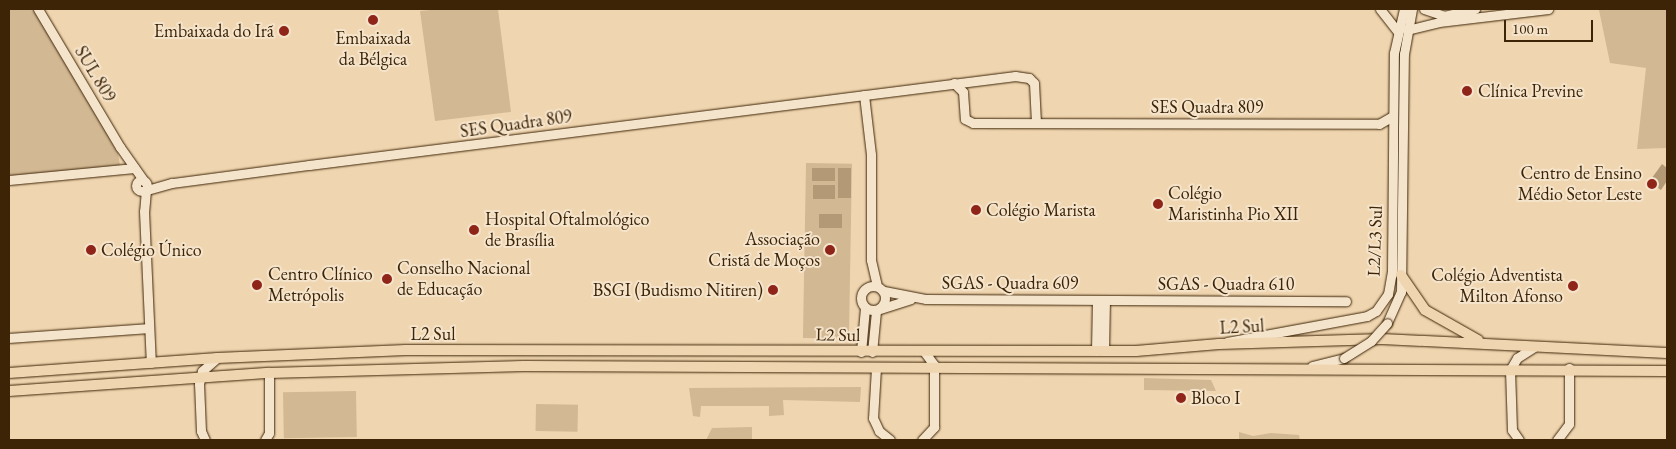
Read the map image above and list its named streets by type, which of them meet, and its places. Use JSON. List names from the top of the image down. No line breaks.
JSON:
{"streets":{"main road":["L2 Sul"],"street":["SUL 809","SES Quadra 809","L2/L3 Sul","SGAS - Quadra 609","SGAS - Quadra 610"]},"crossings":[["SUL 809","SES Quadra 809"],["SUL 809","L2 Sul"],["SES Quadra 809","L2/L3 Sul"],["L2/L3 Sul","L2 Sul"],["SGAS - Quadra 609","SGAS - Quadra 610"]],"places":["Embaixada da Bélgica","Embaixada do Irã","Clínica Previne","Centro de Ensino Médio Setor Leste","Colégio Maristinha Pio XII","Colégio Marista","Hospital Oftalmológico de Brasília","Colégio Único","Associação Cristã de Moços","Conselho Nacional de Educação","Centro Clínico Metrópolis","Colégio Adventista Milton Afonso","BSGI (Budismo Nitiren)","Bloco I"],"scale_bar":"100 m"}
